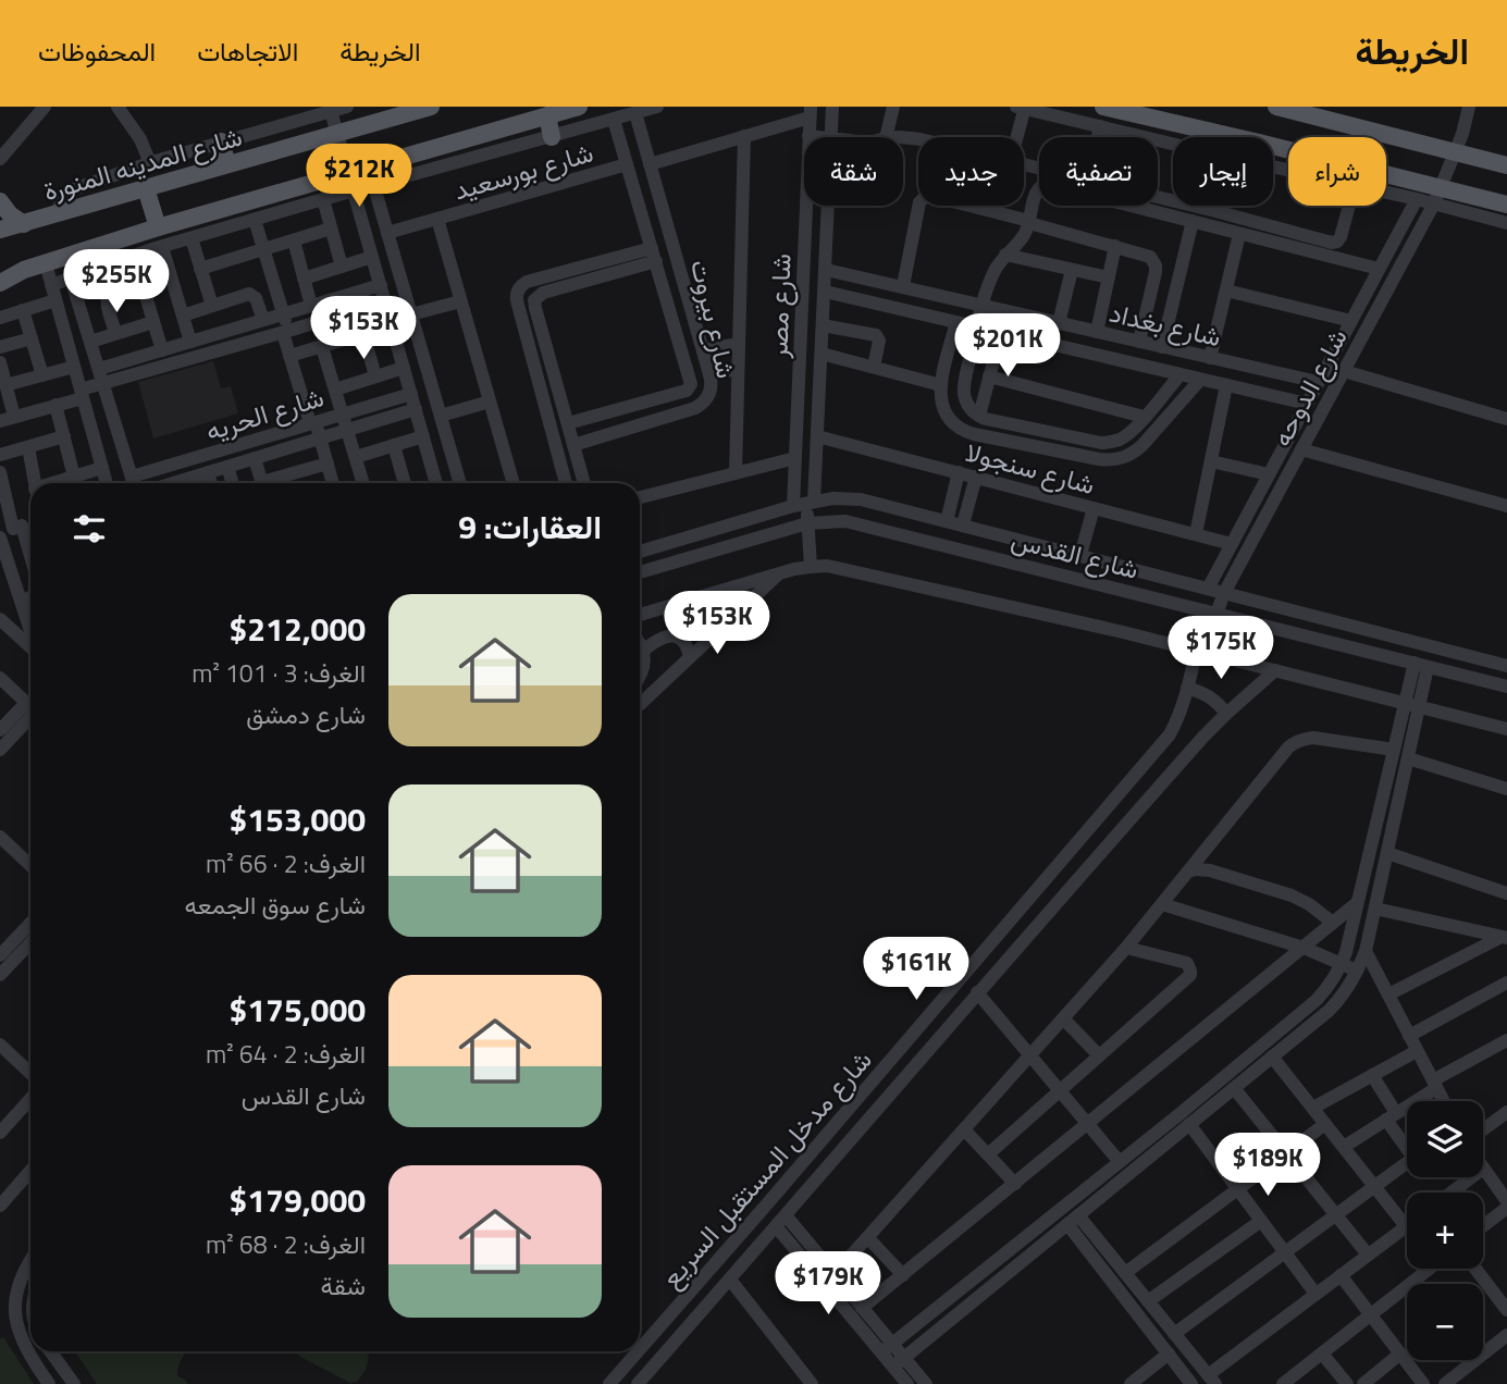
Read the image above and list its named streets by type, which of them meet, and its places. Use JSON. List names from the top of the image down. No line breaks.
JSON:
{"streets":{"main road":["شارع المدينه المنورة"],"street":["شارع بورسعيد","شارع مصر","شارع بيروت","شارع بغداد","شارع الدوحه","شارع الحريه","شارع سنجولا","شارع القدس","شارع مدخل المستقبل السريع"]},"crossings":[["شارع بورسعيد","شارع بيروت"],["شارع مصر","شارع بغداد"],["شارع مصر","شارع سنجولا"],["شارع بغداد","شارع الدوحه"],["شارع الدوحه","شارع سنجولا"],["شارع الدوحه","شارع القدس"],["شارع الدوحه","شارع مدخل المستقبل السريع"],["شارع القدس","شارع مدخل المستقبل السريع"]],"page":{"header":"الخريطة","nav":["الخريطة","الاتجاهات","المحفوظات"],"chip":["شراء","إيجار","تصفية","جديد","شقة"],"price":["$212K","$255K","$153K","$201K","$153K","$175K","$161K","$189K","$179K"],"heading":"العقارات: 9","list":[{"name":"$212,000","note":"الغرف: 3 · 101 m² · شارع دمشق"},{"name":"$153,000","note":"الغرف: 2 · 66 m² · شارع سوق الجمعه"},{"name":"$175,000","note":"الغرف: 2 · 64 m² · شارع القدس"},{"name":"$179,000","note":"الغرف: 2 · 68 m² · شقة"}],"map_buttons":["+","−"]}}
